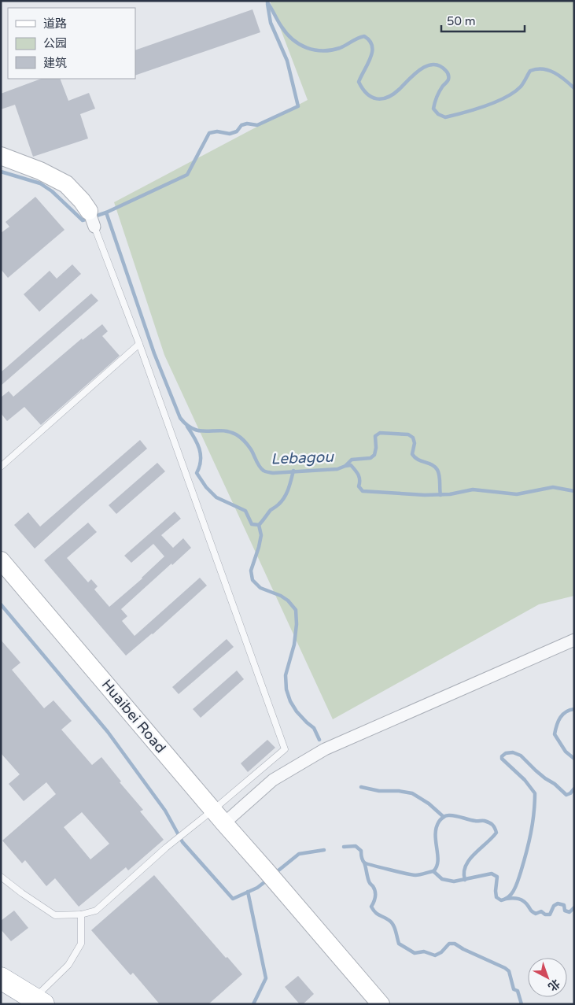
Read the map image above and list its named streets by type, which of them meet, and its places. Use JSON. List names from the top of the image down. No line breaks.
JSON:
{"streets":{"street":["Huaibei Road"]},"water":["Lebagou"],"legend":["道路","公园","建筑"],"scale_bar":"50 m","north":"bottom right"}
